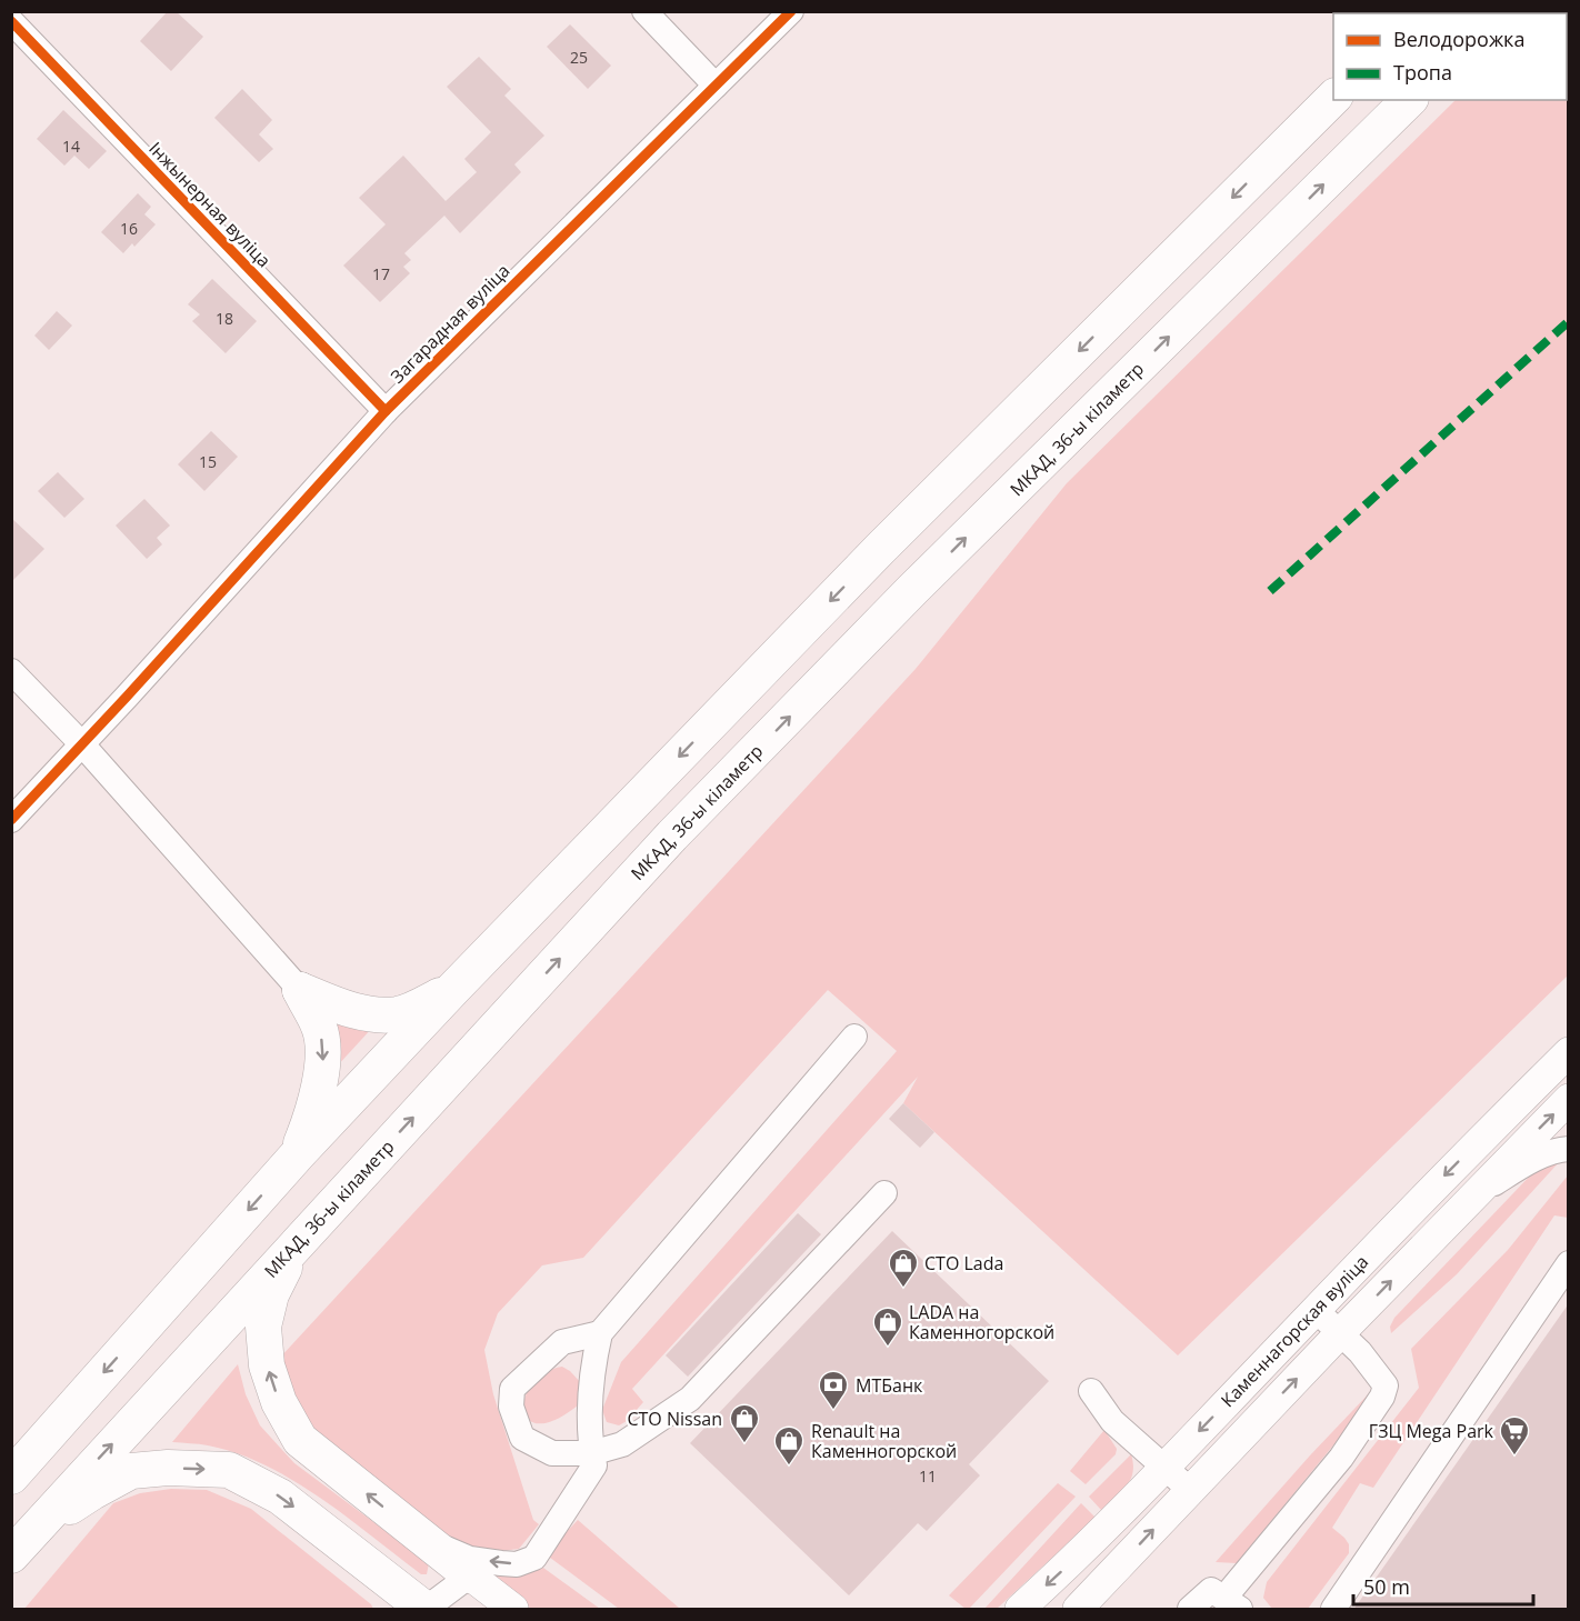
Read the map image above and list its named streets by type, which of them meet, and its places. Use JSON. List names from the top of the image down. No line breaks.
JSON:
{"streets":{"highway":["МКАД, 36-ы кіламетр"],"main road":["Каменнагорская вуліца"],"street":["Інжынерная вуліца","Загарадная вуліца"]},"crossings":[["Інжынерная вуліца","Загарадная вуліца"]],"places":{"shop":["СТО Lada","LADA на Каменногорской","СТО Nissan","Renault на Каменногорской"],"bank":["МТБанк"],"supermarket":["ГЗЦ Mega Park"]},"house_numbers":["25","14","16","17","18","15","11"],"legend":["Велодорожка","Тропа"],"scale_bar":"50 m"}
